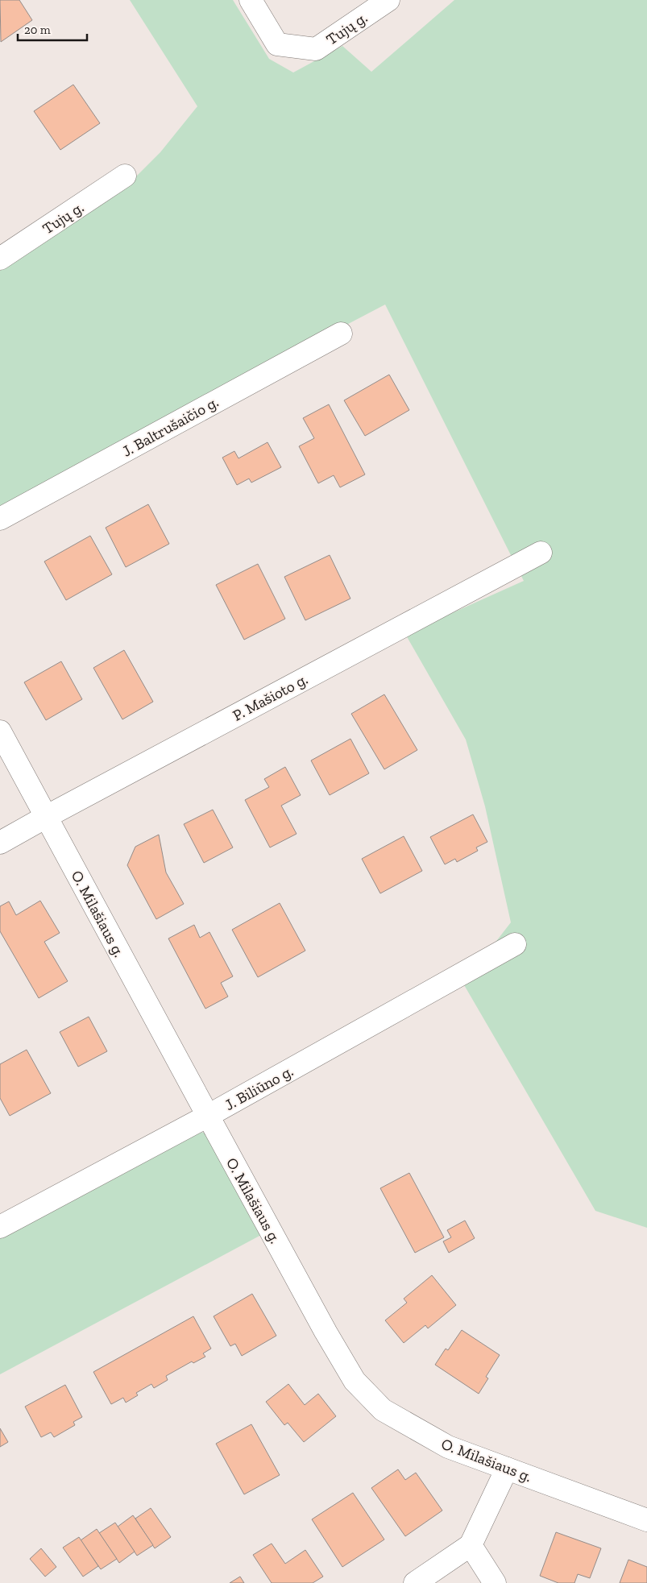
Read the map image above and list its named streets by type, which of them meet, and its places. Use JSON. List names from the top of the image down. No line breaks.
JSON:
{"streets":{"street":["Tujų g.","J. Baltrušaičio g.","P. Mašioto g.","O. Milašiaus g.","J. Biliūno g."]},"crossings":[["P. Mašioto g.","O. Milašiaus g."],["O. Milašiaus g.","J. Biliūno g."]],"scale_bar":"20 m"}
